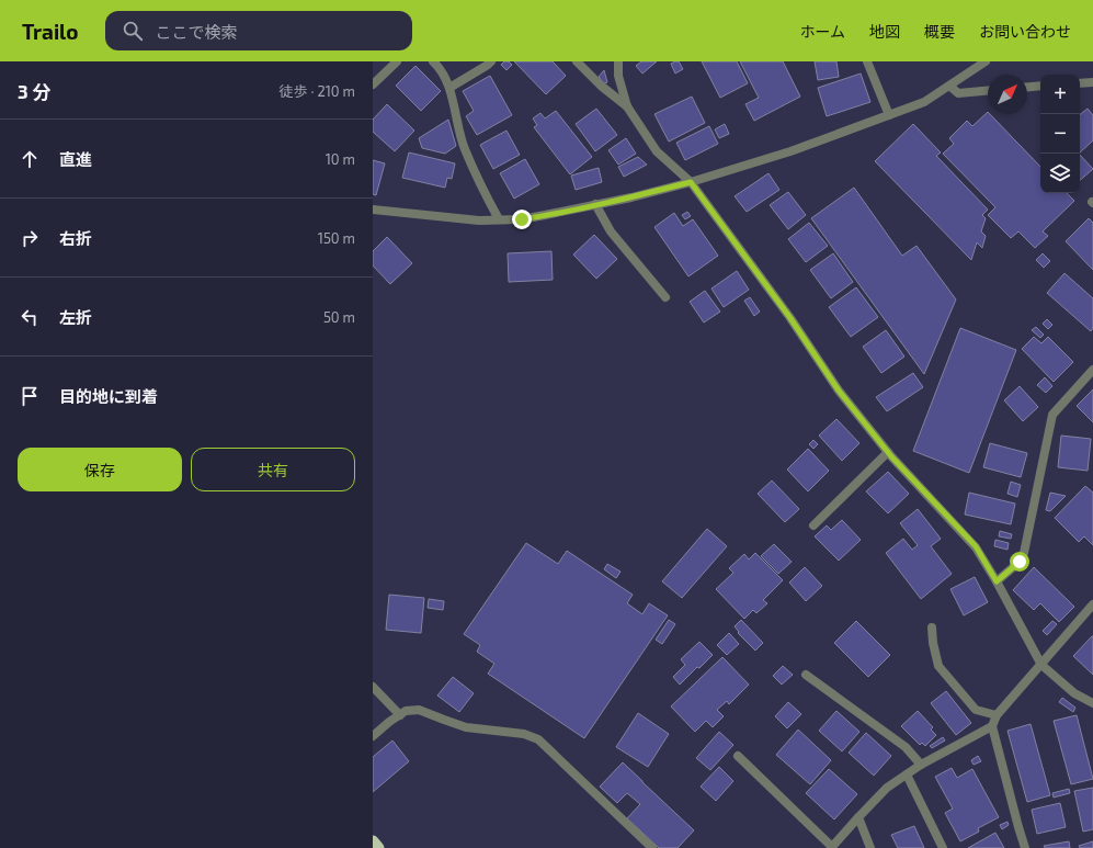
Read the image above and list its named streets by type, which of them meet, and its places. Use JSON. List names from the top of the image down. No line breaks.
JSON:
{"north":"top right","page":{"header":"Trailo","search":"ここで検索","nav":["ホーム","地図","概要","お問い合わせ"],"heading":["3 分","徒歩 · 210 m"],"map_buttons":["+","−"],"list":[["直進","10 m"],["右折","150 m"],["左折","50 m"],"目的地に到着"],"buttons":["保存","共有"]}}
